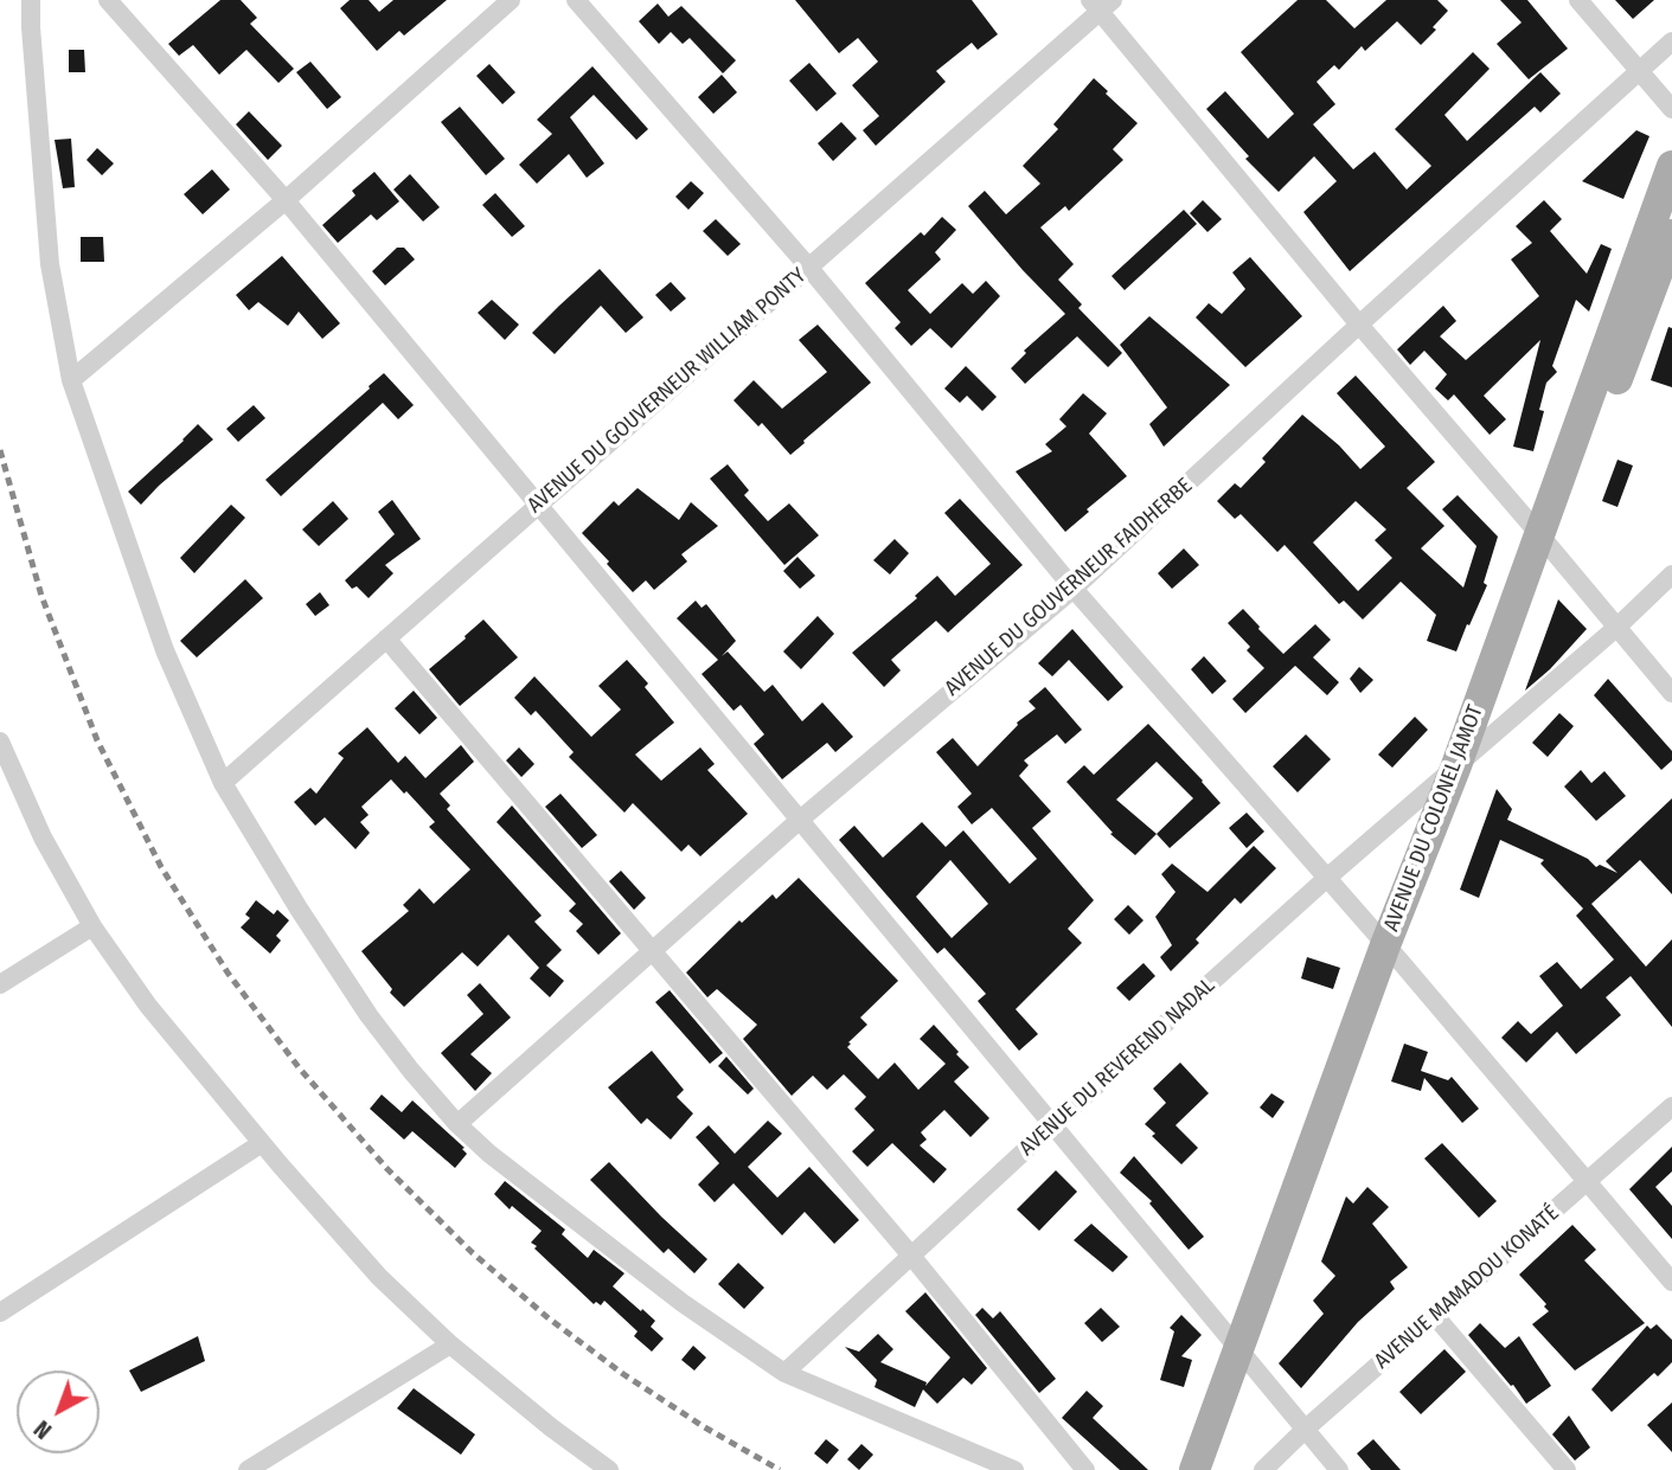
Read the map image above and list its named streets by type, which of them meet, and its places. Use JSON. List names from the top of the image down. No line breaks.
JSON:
{"streets":{"main road":["AVENUE DU COLONEL JAMOT"],"street":["AVENUE DU GOUVERNEUR WILLIAM PONTY","AVENUE DU GOUVERNEUR FAIDHERBE","AVENUE DU REVEREND NADAL","AVENUE MAMADOU KONATÉ"]},"crossings":[["AVENUE DU COLONEL JAMOT","AVENUE DU REVEREND NADAL"]],"north":"bottom left"}
